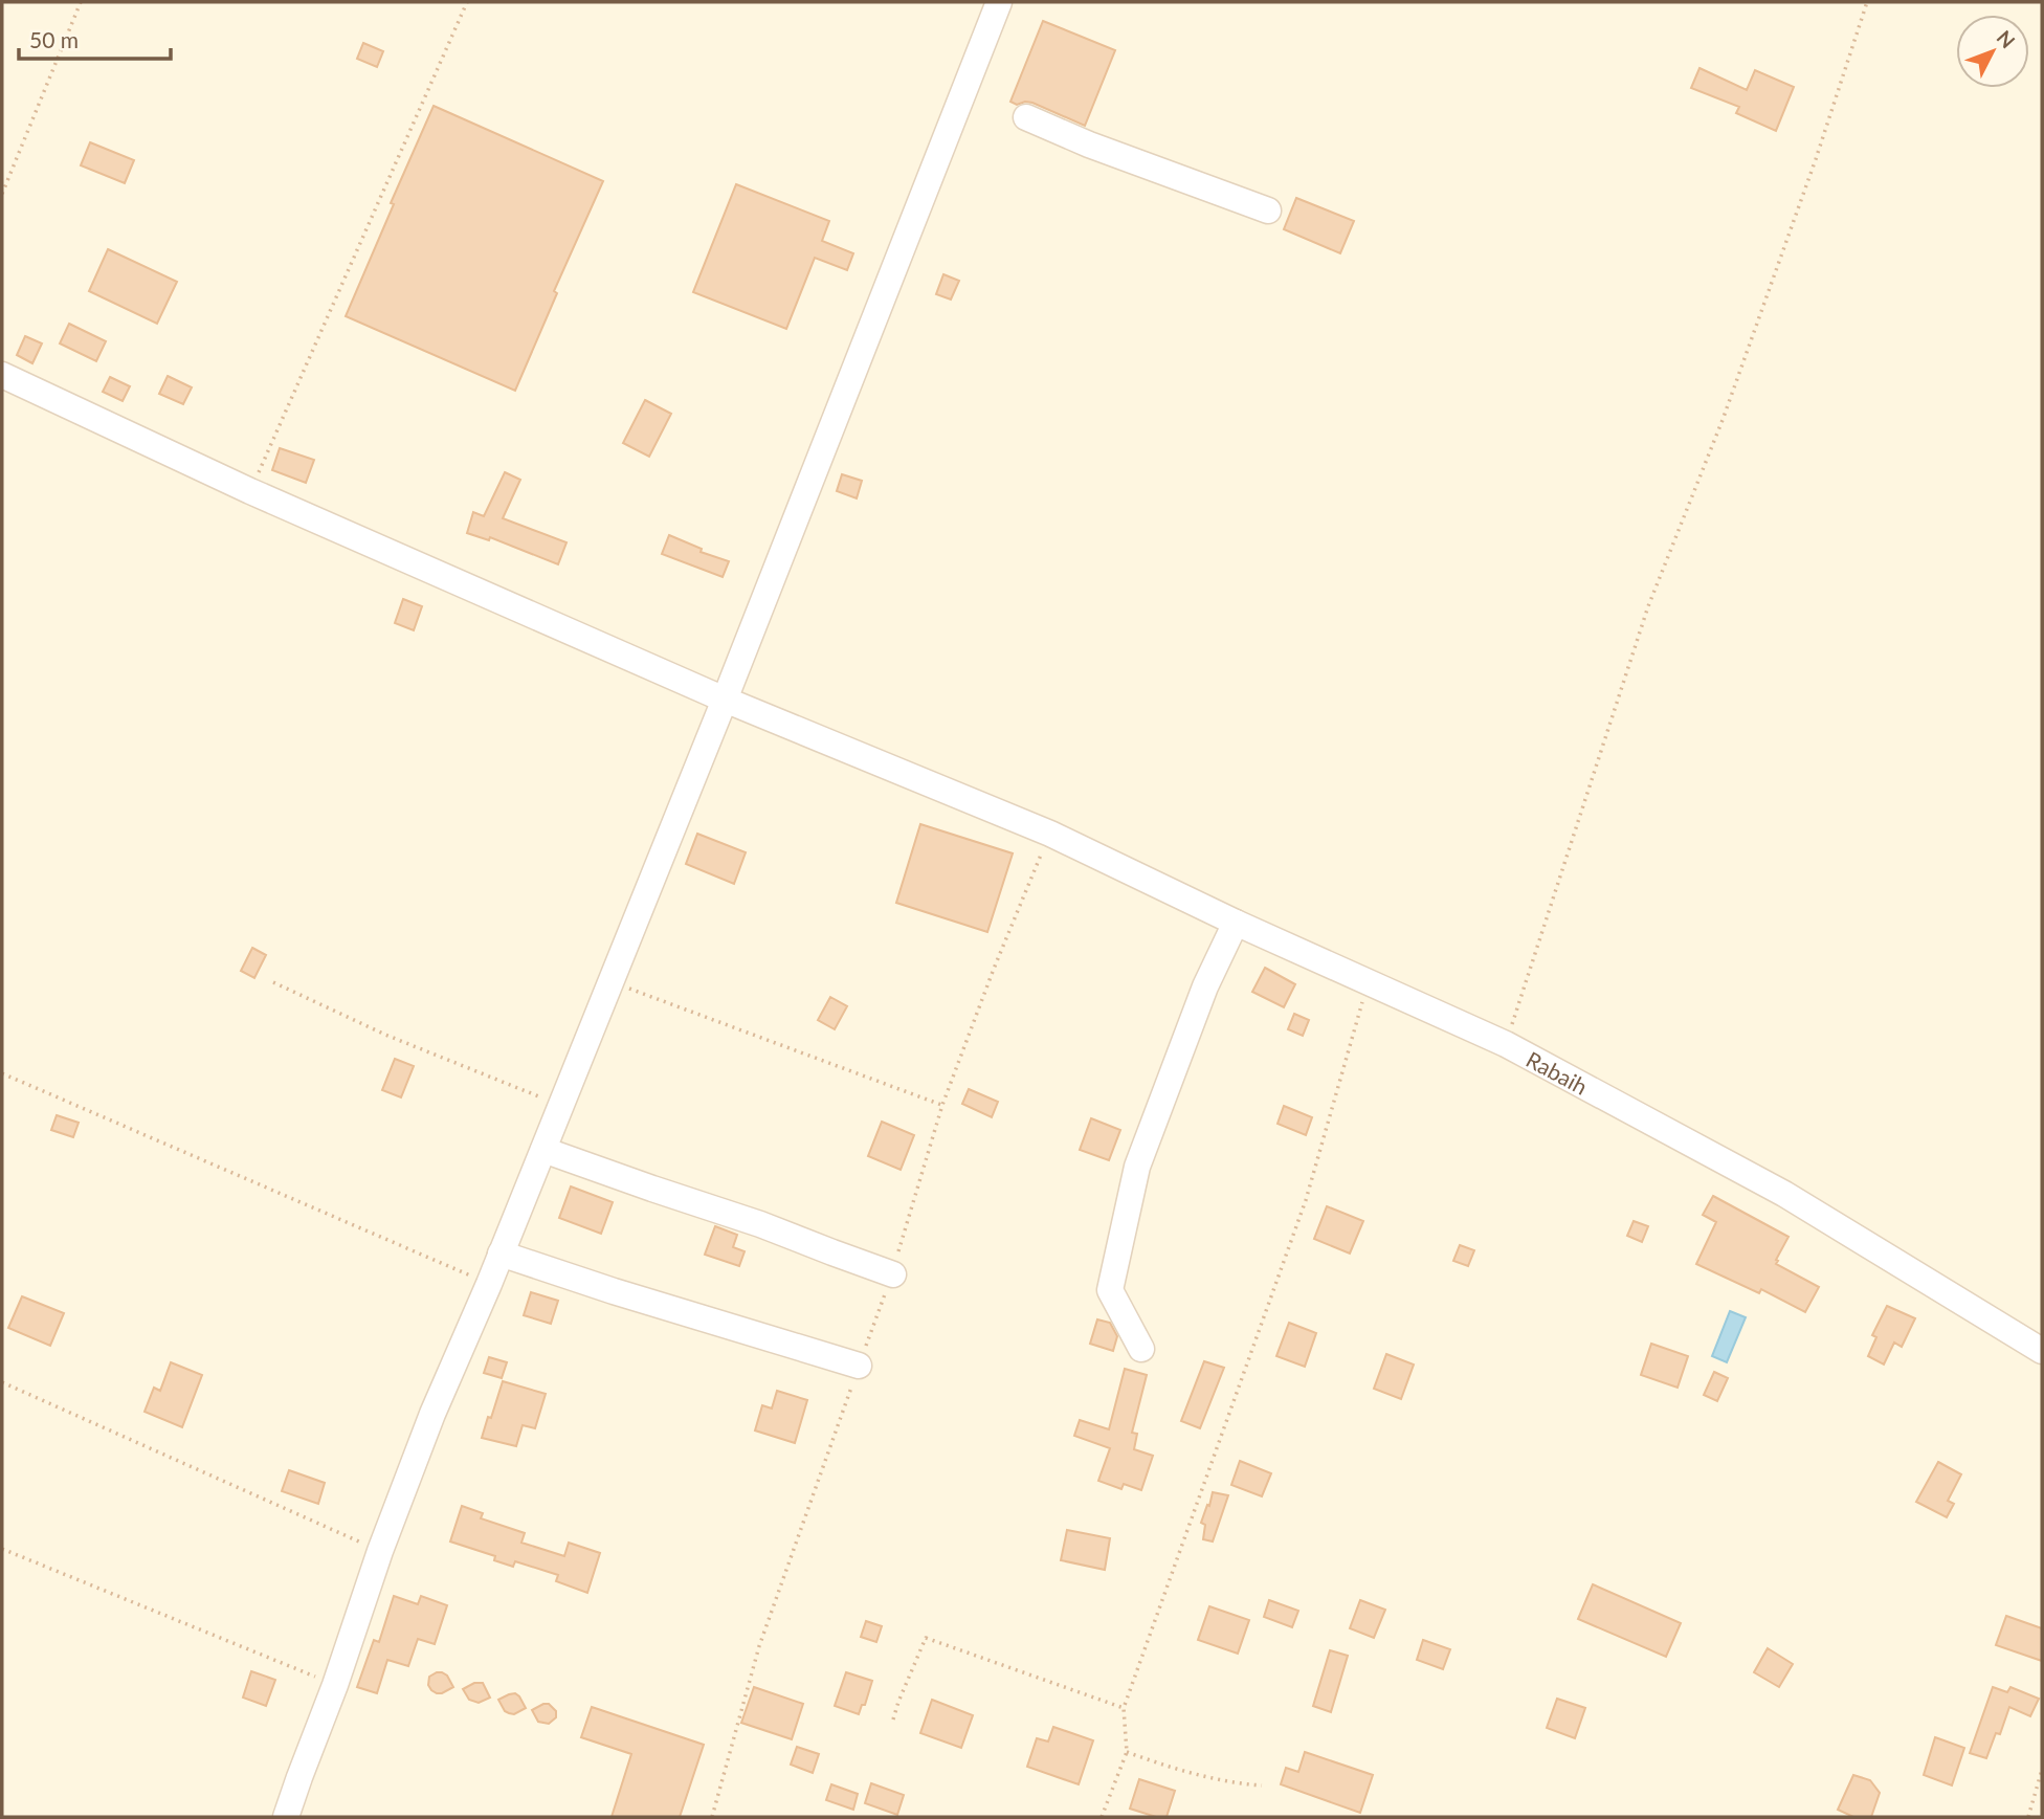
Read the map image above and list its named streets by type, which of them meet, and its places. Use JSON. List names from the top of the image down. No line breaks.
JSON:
{"streets":{"street":["Rabaih"]},"scale_bar":"50 m","north":"top right"}
